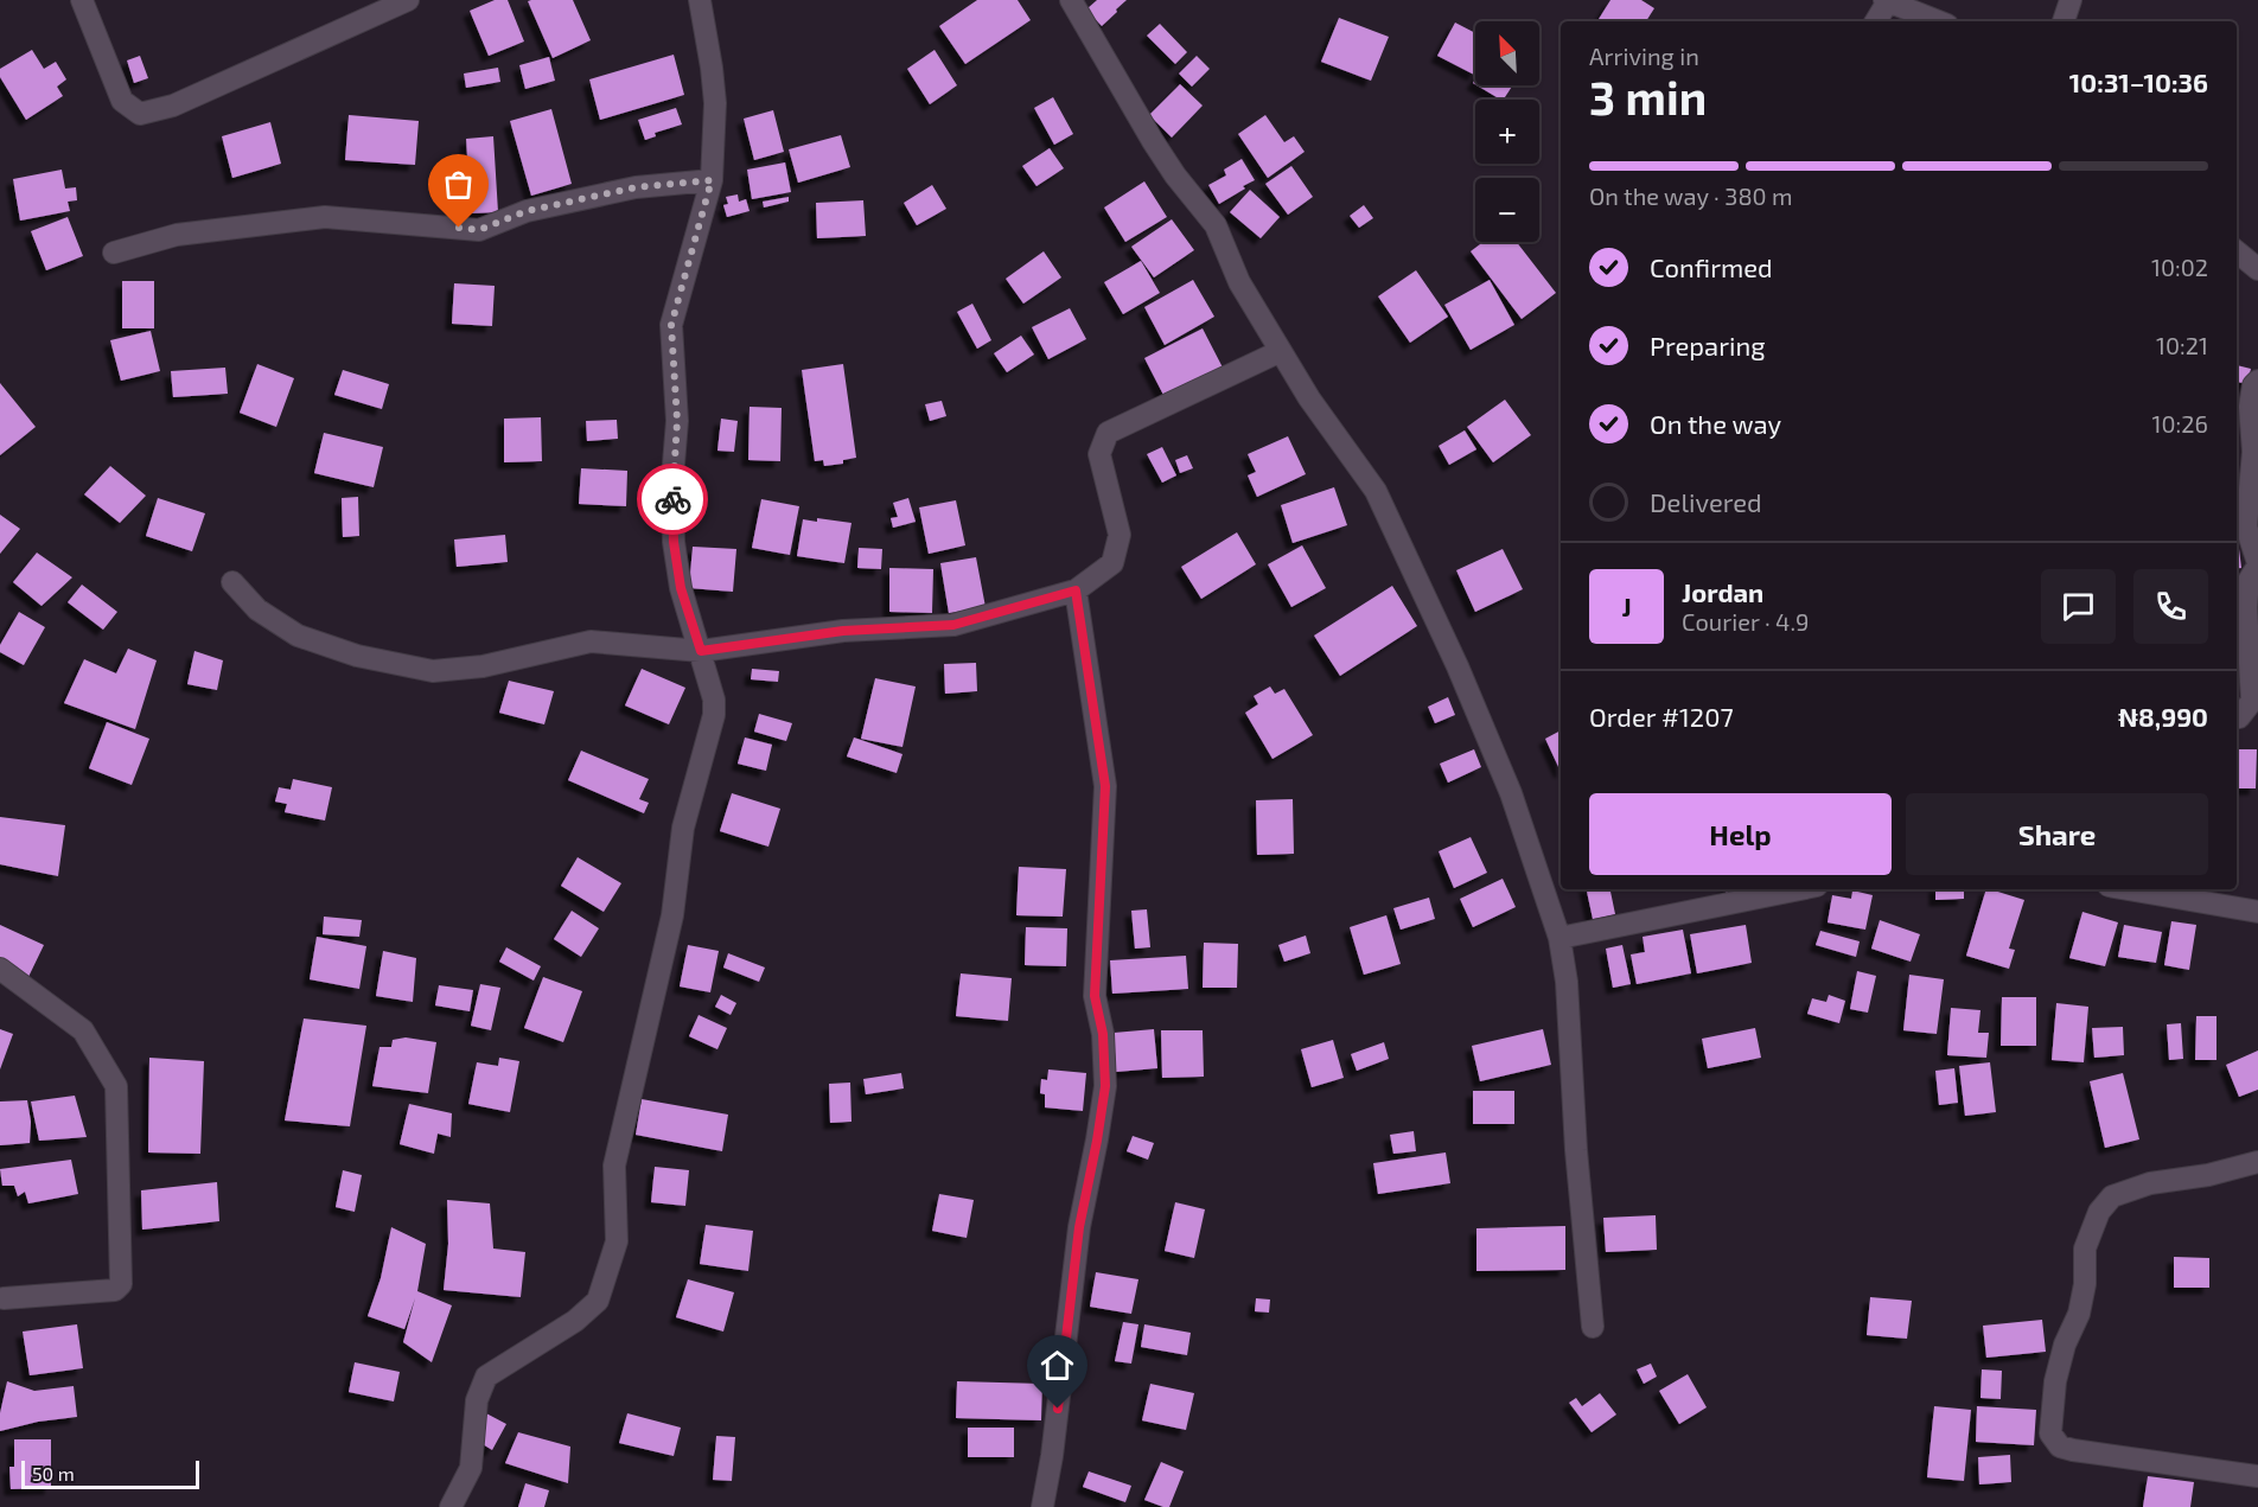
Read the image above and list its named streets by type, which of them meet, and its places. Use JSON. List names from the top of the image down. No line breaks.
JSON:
{"scale_bar":"50 m","north":"top left","page":{"map_buttons":["+","−"],"heading":["3 min","Arriving in","10:31–10:36"],"panel":["Jordan","Courier · 4.9","Order #1207","₦8,990"],"bar":"On the way · 380 m","list":[["Confirmed","10:02"],["Preparing","10:21"],["On the way","10:26"],"Delivered"],"round":"J","buttons":["Help","Share"],"scale":"50 m"}}
